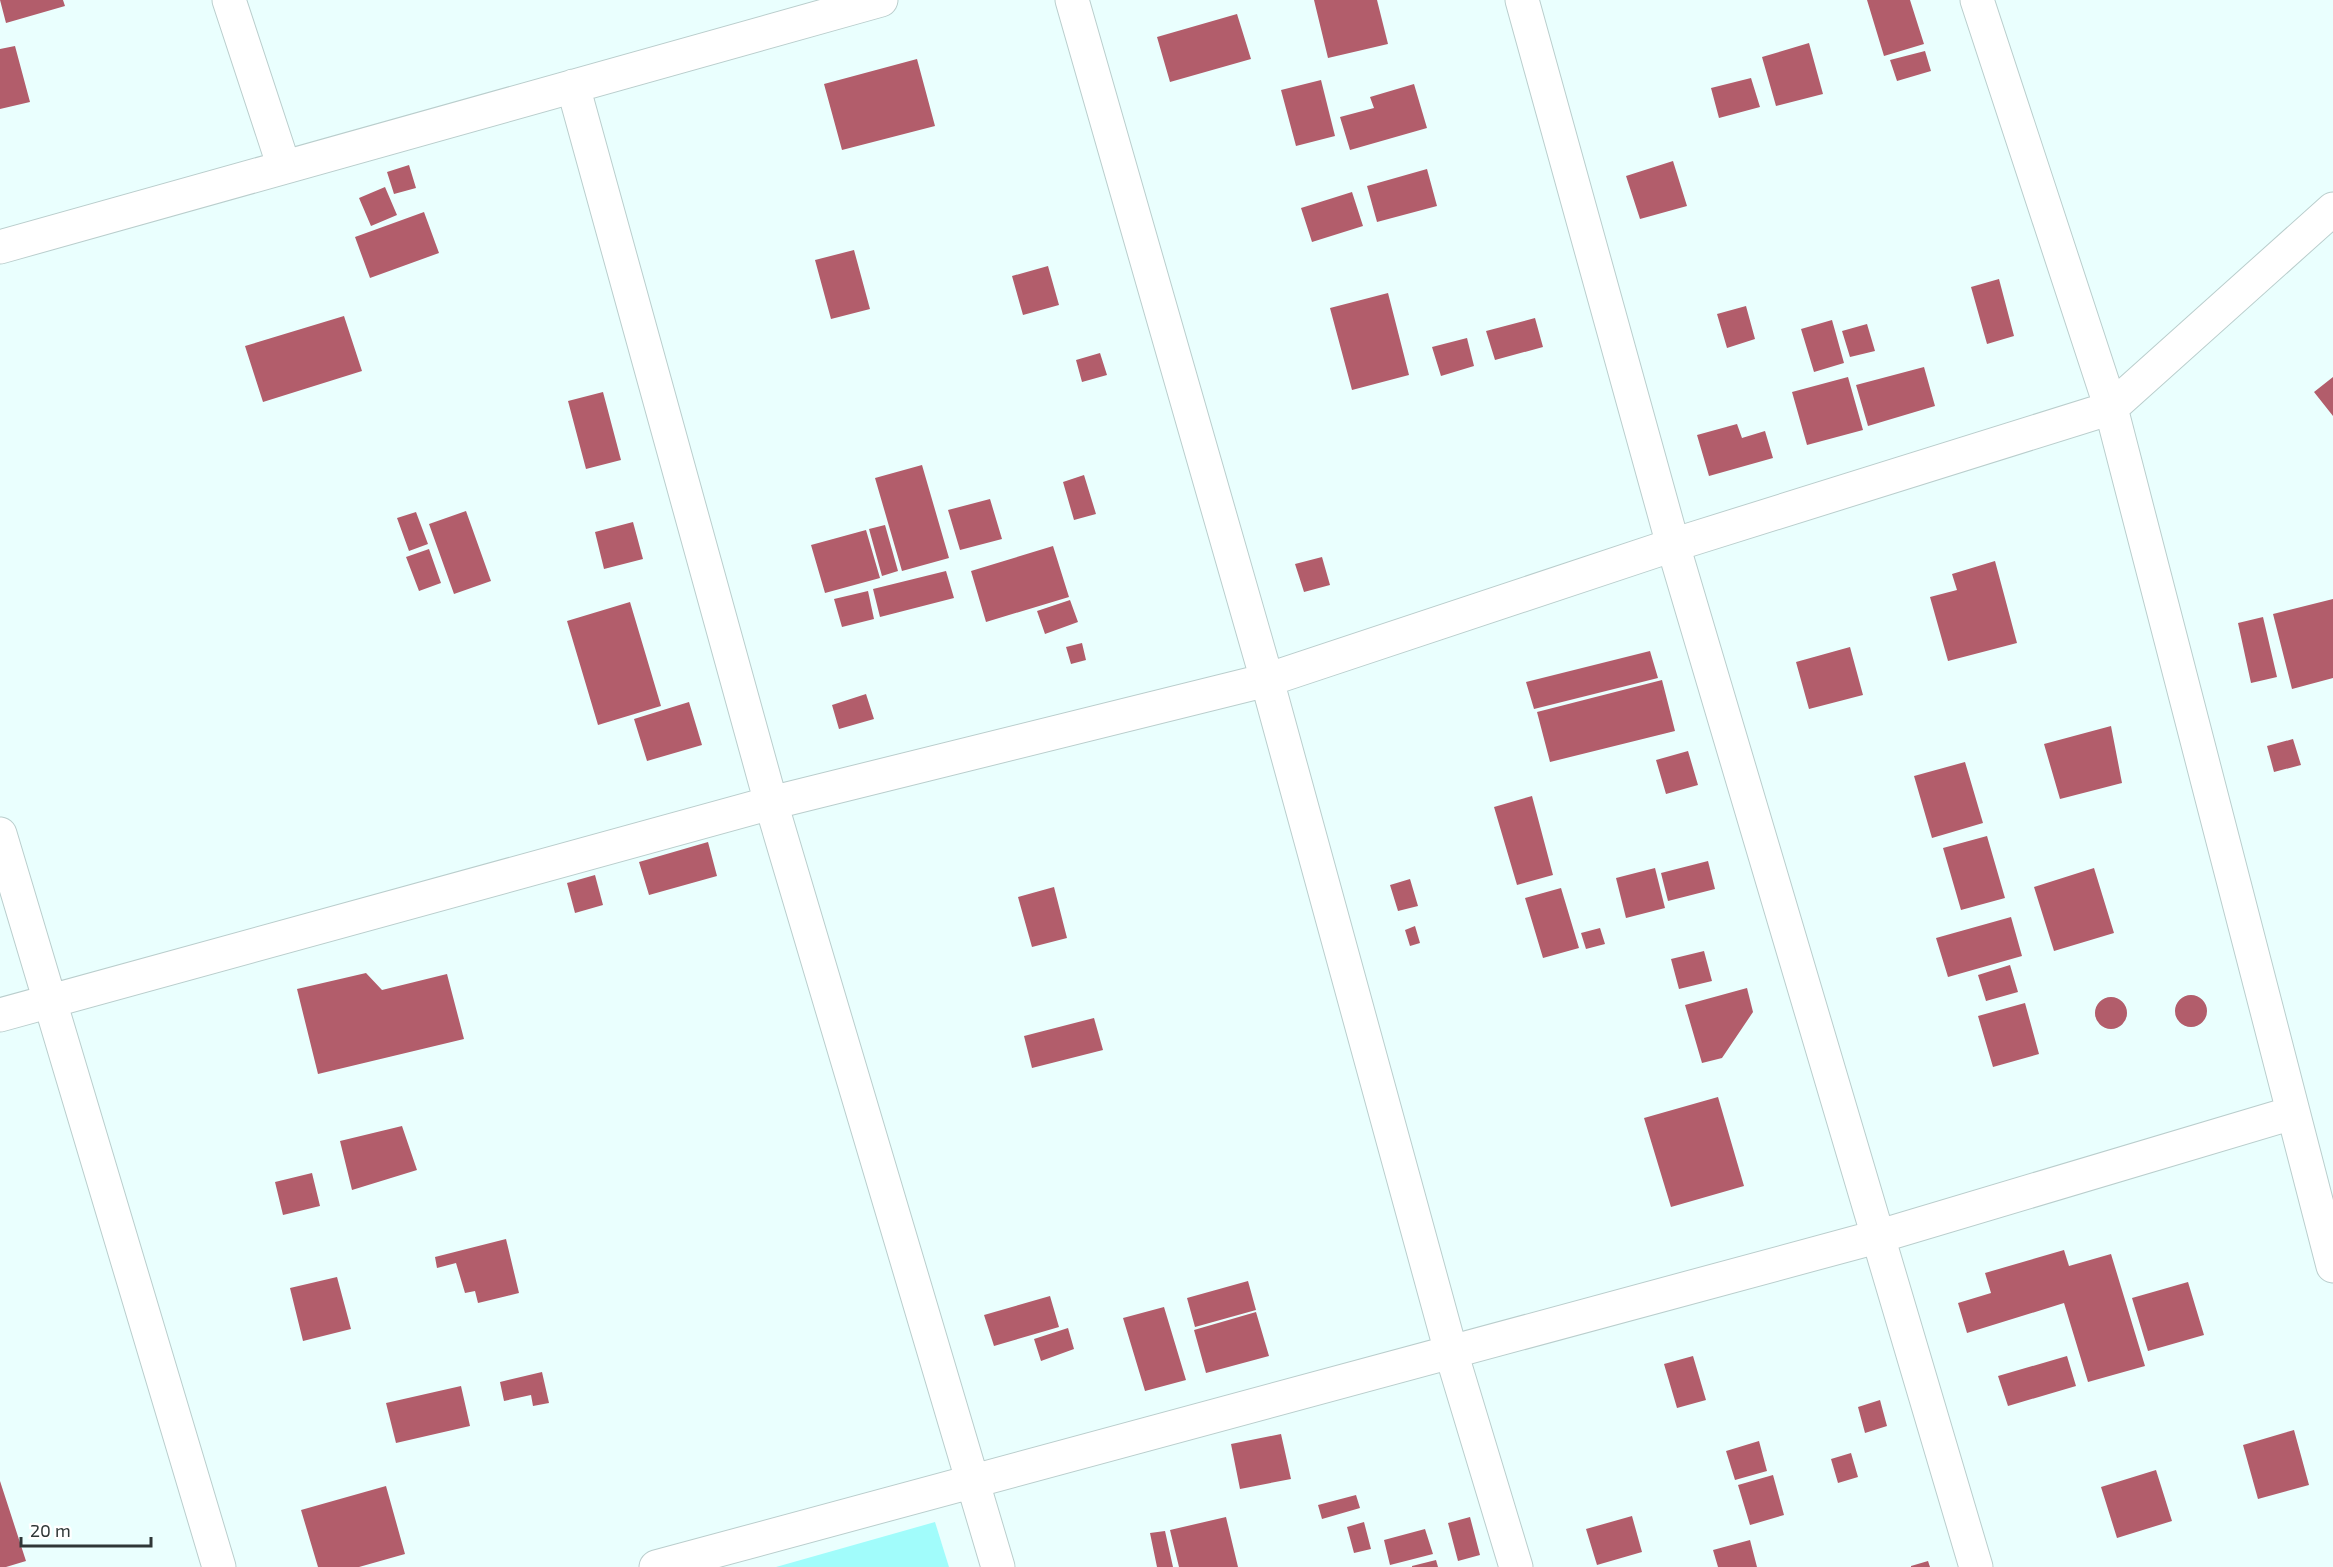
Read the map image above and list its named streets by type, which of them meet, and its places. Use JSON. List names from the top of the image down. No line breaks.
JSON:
{"scale_bar":"20 m"}
